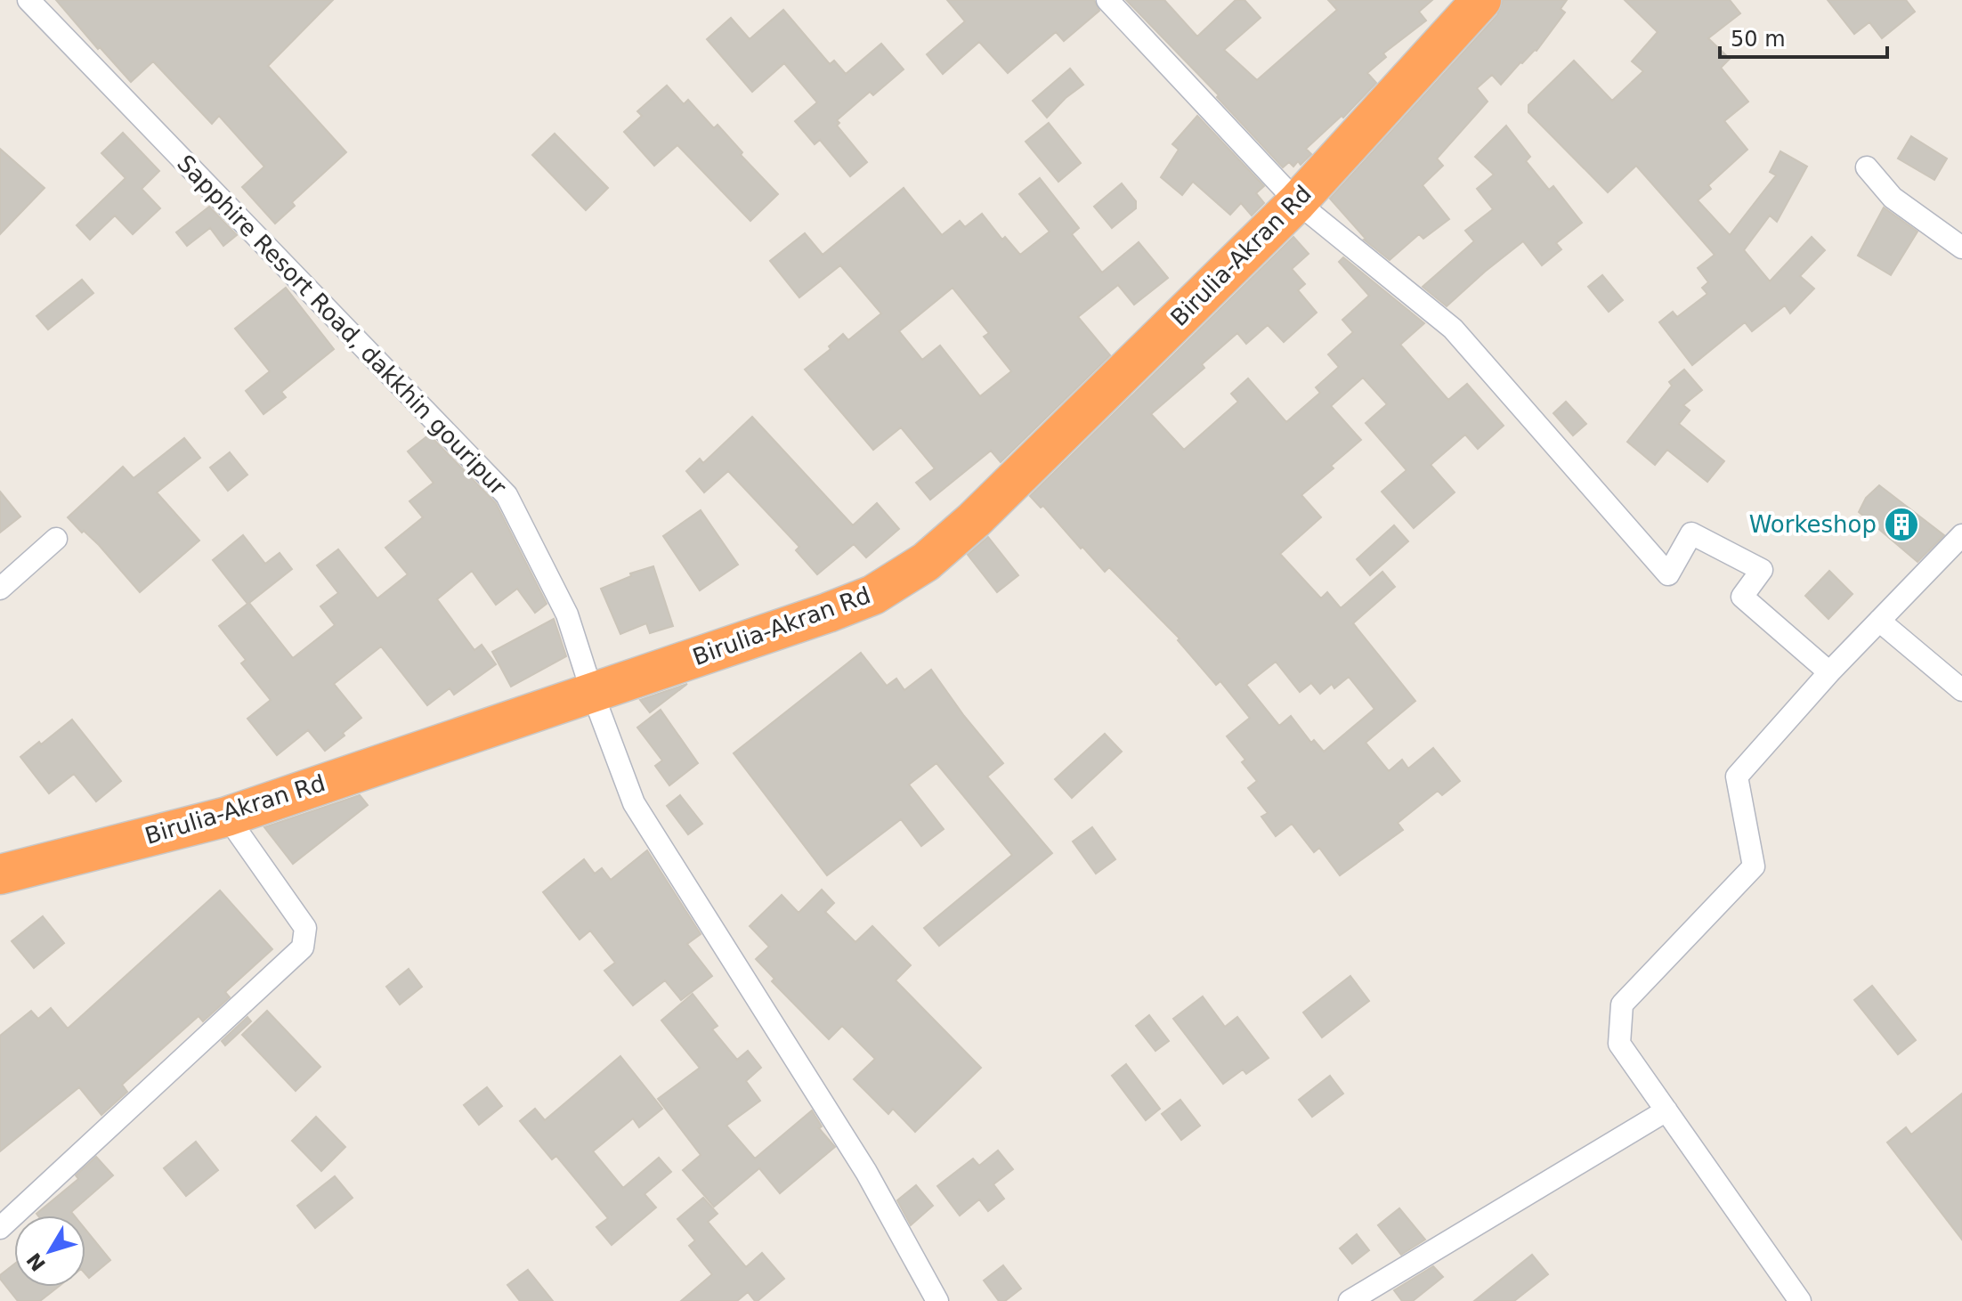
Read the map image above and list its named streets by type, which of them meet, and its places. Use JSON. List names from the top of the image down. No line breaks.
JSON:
{"streets":{"highway":["Birulia-Akran Rd"],"street":["Sapphire Resort Road, dakkhin gouripur"]},"crossings":[["Birulia-Akran Rd","Sapphire Resort Road, dakkhin gouripur"]],"places":{"building":["Workeshop"]},"scale_bar":"50 m","north":"bottom left"}
